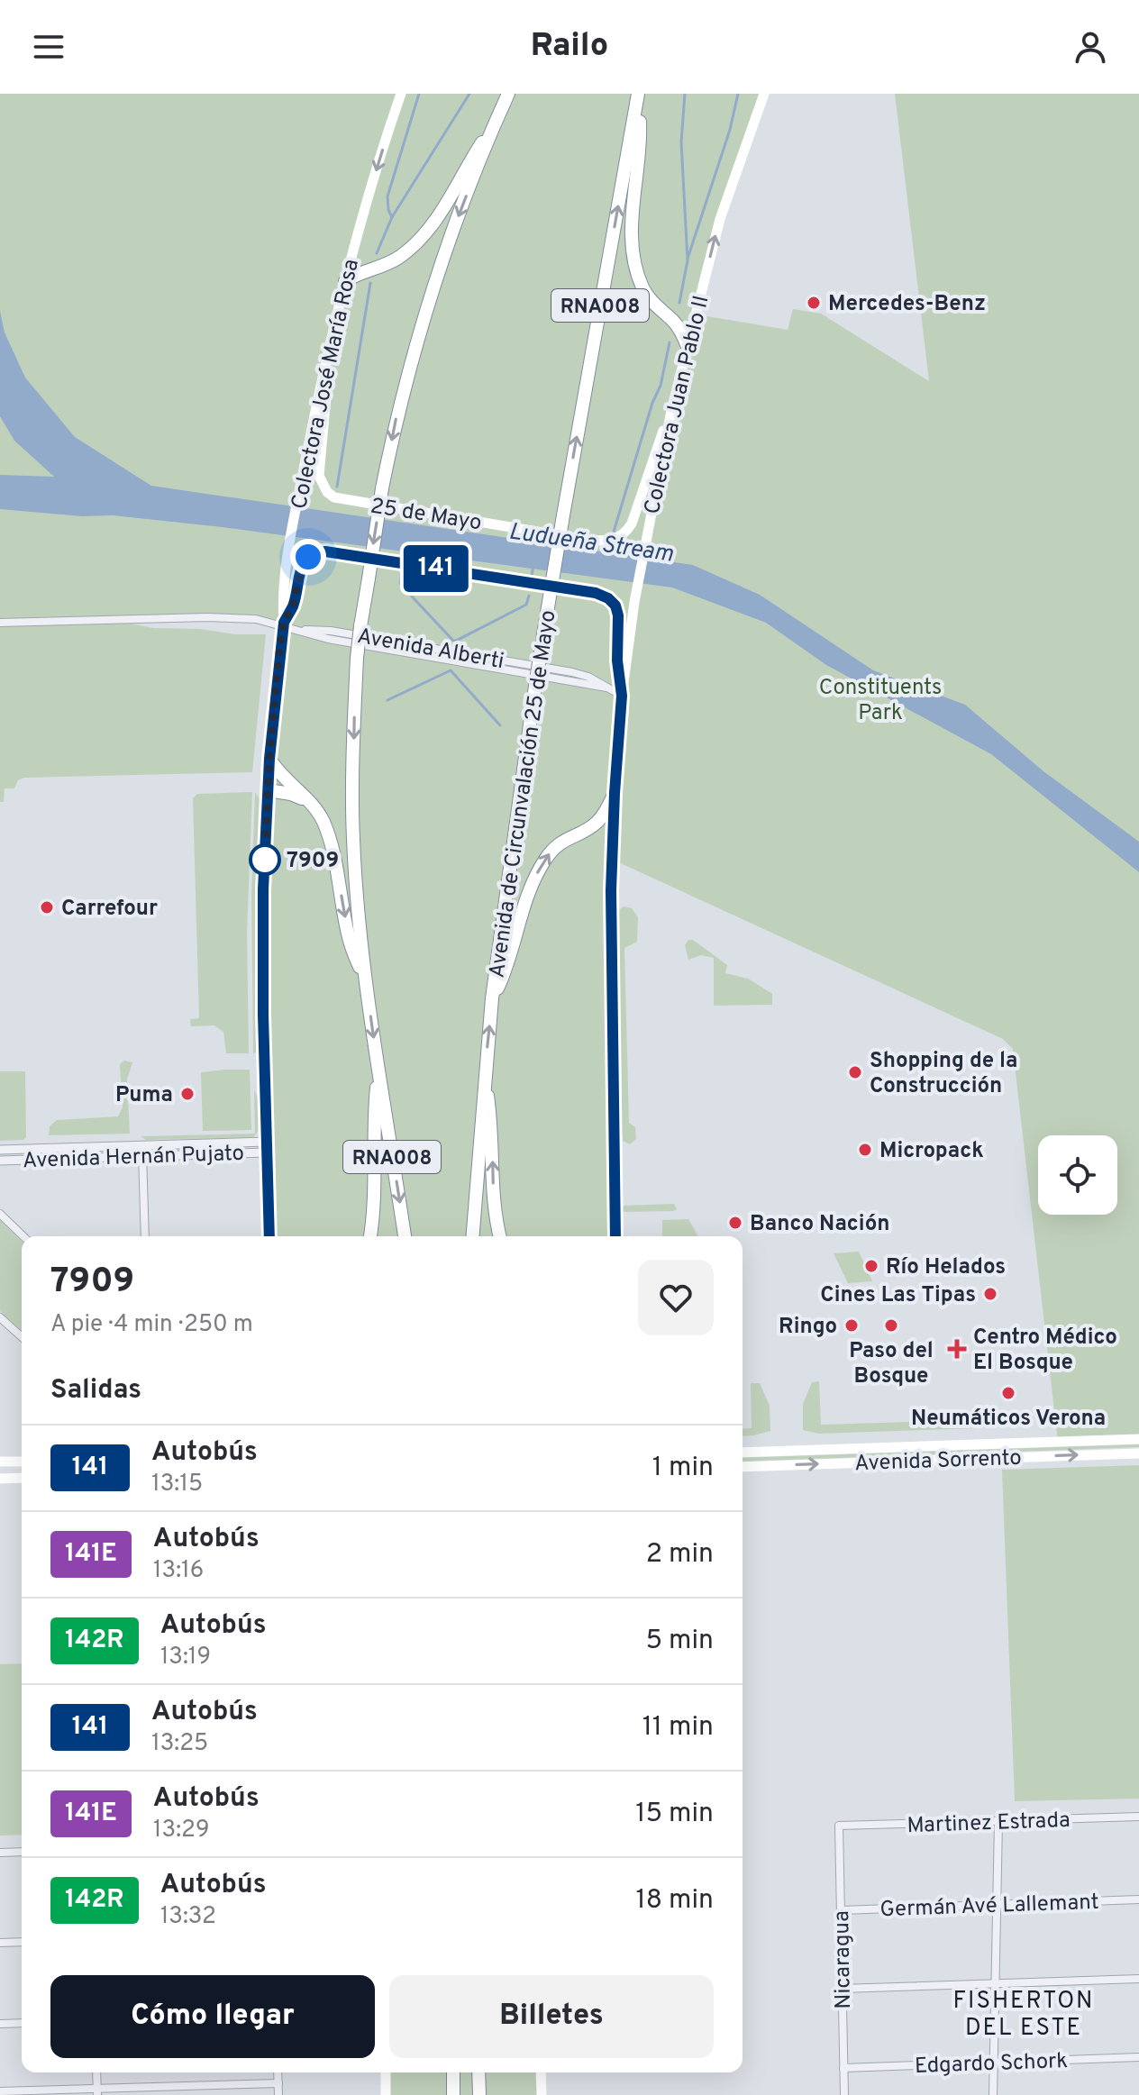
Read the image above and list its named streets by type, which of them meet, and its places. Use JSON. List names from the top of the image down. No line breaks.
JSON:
{"streets":{"highway":["RNA008","Avenida de Circunvalación 25 de Mayo"],"main road":["Colectora José María Rosa","Colectora Juan Pablo II","25 de Mayo","Avenida Sorrento"],"street":["Avenida Alberti","Avenida Hernán Pujato","Martinez Estrada","Germán Avé Lallemant","Nicaragua","Edgardo Schork"]},"crossings":[["Colectora José María Rosa","25 de Mayo"],["Colectora José María Rosa","Avenida Alberti"],["Colectora José María Rosa","Avenida Hernán Pujato"],["Colectora Juan Pablo II","25 de Mayo"],["Colectora Juan Pablo II","Avenida Alberti"],["Martinez Estrada","Nicaragua"],["Germán Avé Lallemant","Nicaragua"],["Nicaragua","Edgardo Schork"]],"one_way":["Avenida de Circunvalación 25 de Mayo"],"districts":["FISHERTON DEL ESTE"],"water":["Ludueña Stream"],"parks":["Constituents Park"],"places":{"other":["Mercedes-Benz","7909","Carrefour","Shopping de la Construcción","Puma","Micropack","Banco Nación","Río Helados","Cines Las Tipas","Ringo","Paso del Bosque","Neumáticos Verona"],"health":["Centro Médico El Bosque"]},"lines":["bus line 141"],"page":{"header":"Railo","on_map":"141","heading":[["7909","A pie · 4 min · 250 m"],"Salidas"],"list":[{"mark":"141","name":"Autobús","note":"13:15","value":"1 min"},{"mark":"141E","name":"Autobús","note":"13:16","value":"2 min"},{"mark":"142R","name":"Autobús","note":"13:19","value":"5 min"},{"mark":"141","name":"Autobús","note":"13:25","value":"11 min"},{"mark":"141E","name":"Autobús","note":"13:29","value":"15 min"},{"mark":"142R","name":"Autobús","note":"13:32","value":"18 min"}],"buttons":["Cómo llegar","Billetes"]}}
